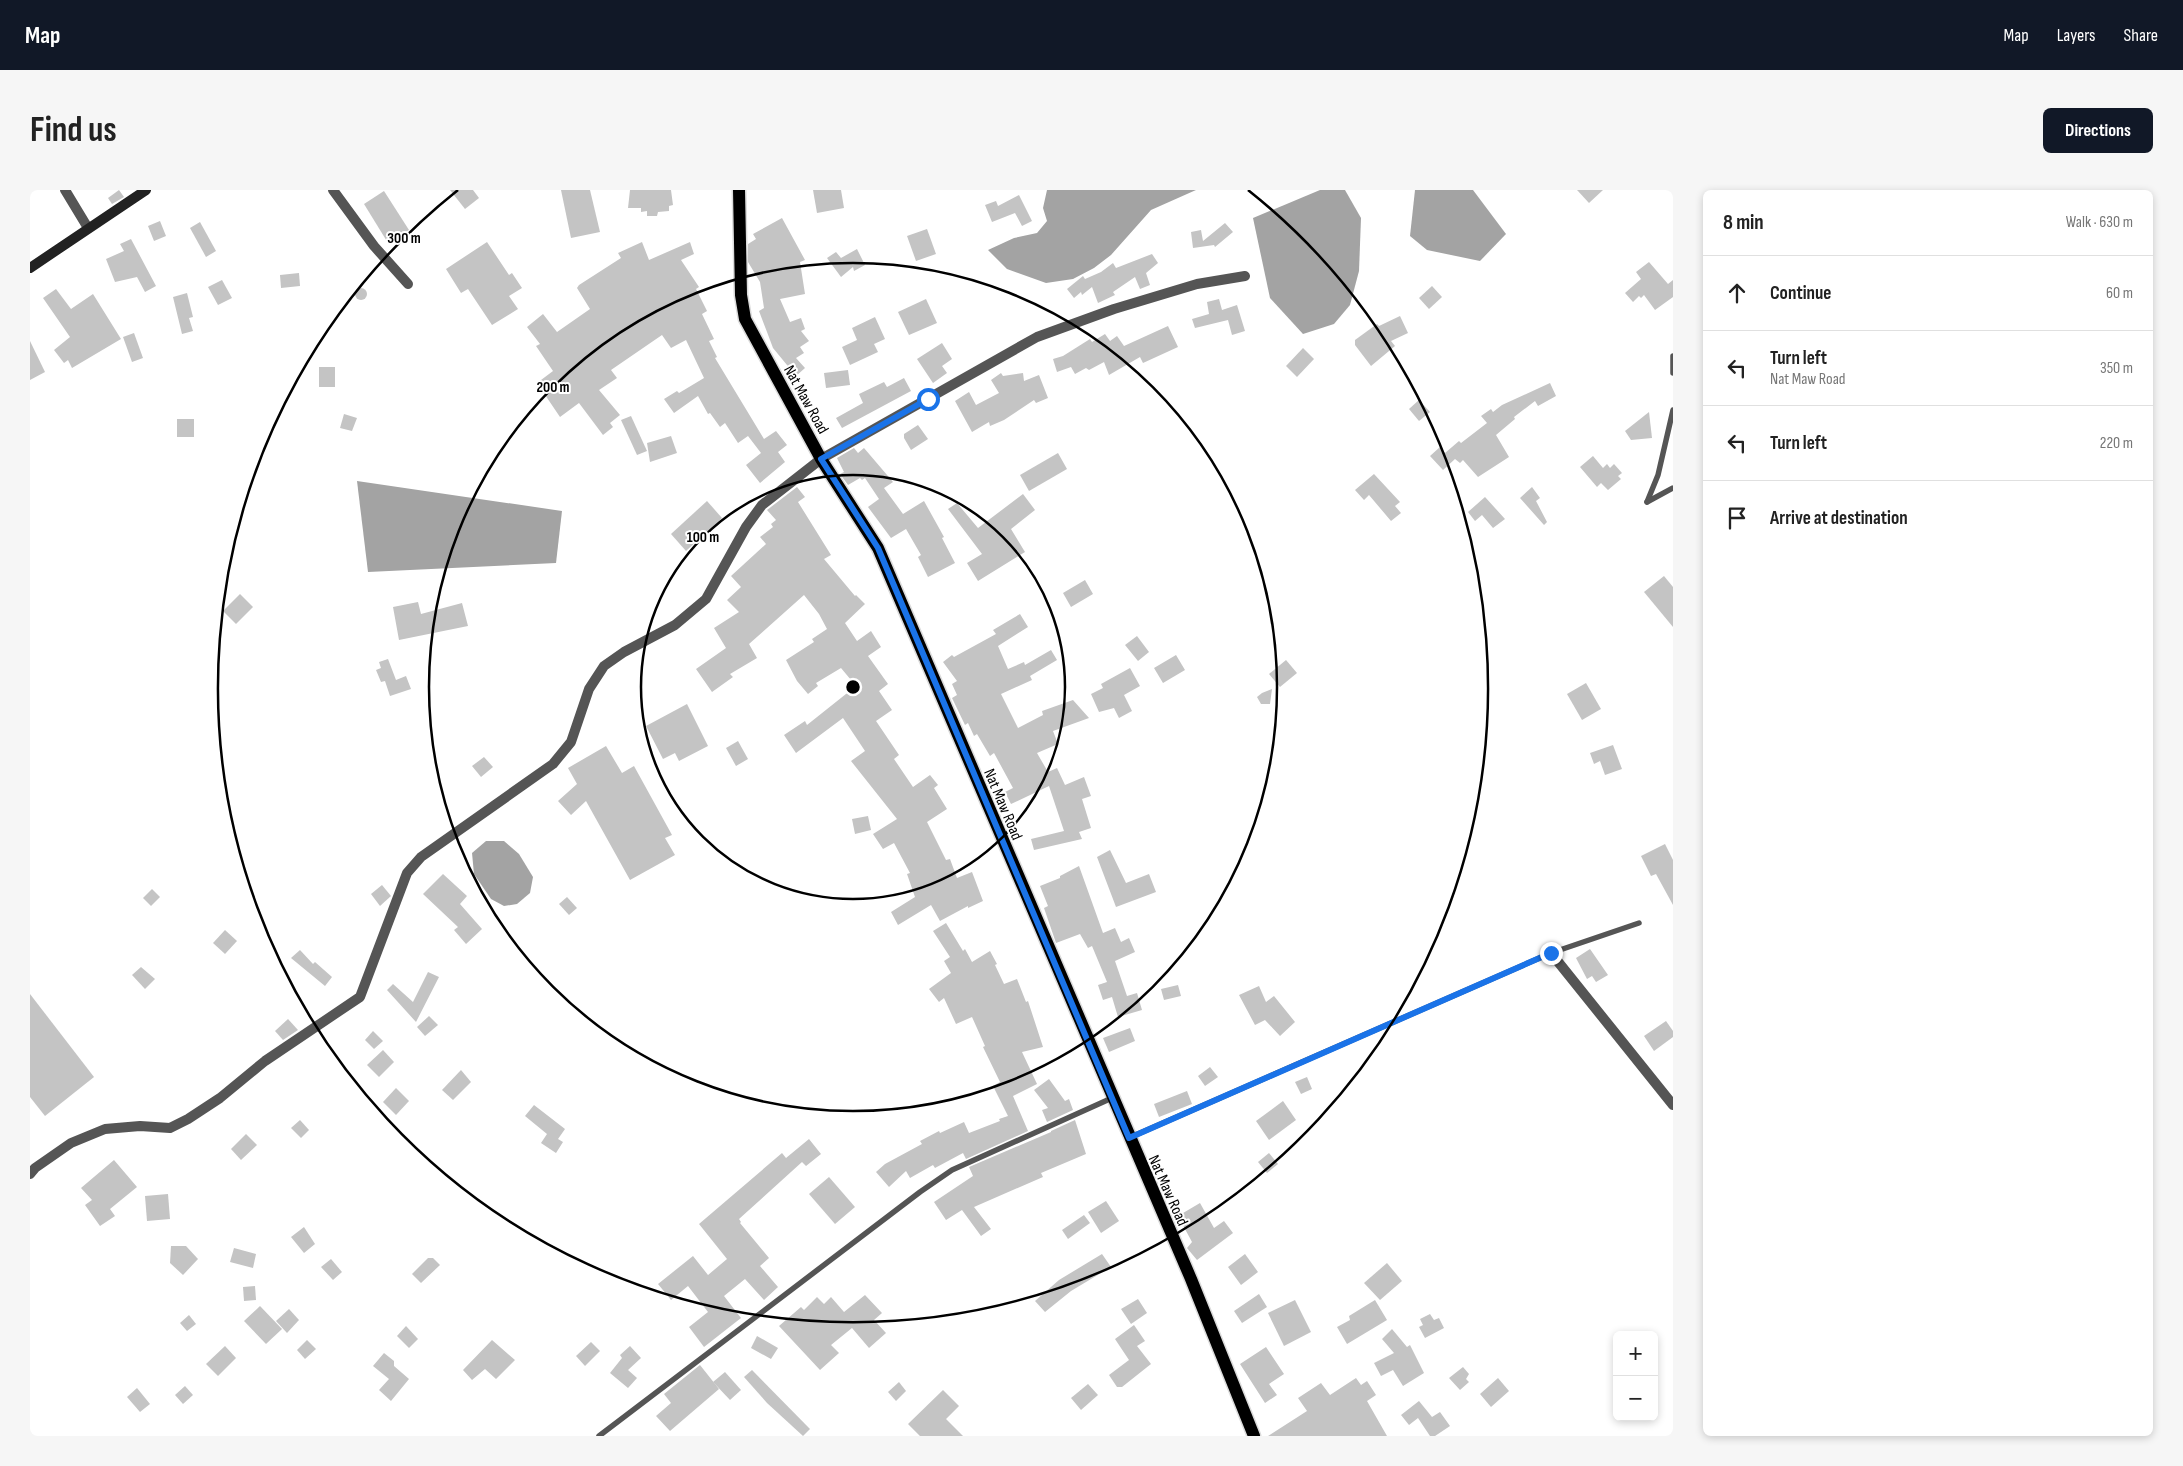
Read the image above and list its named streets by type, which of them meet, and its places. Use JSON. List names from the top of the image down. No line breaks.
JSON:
{"streets":{"main road":["Nat Maw Road"]},"page":{"header":"Map","nav":["Map","Layers","Share"],"buttons":"Directions","title":"Find us","heading":["8 min","Walk · 630 m"],"list":[["Continue","60 m"],["Turn left","Nat Maw Road","350 m"],["Turn left","220 m"],"Arrive at destination"],"map_buttons":["+","−"]},"rings":["300 m","200 m","100 m"]}
